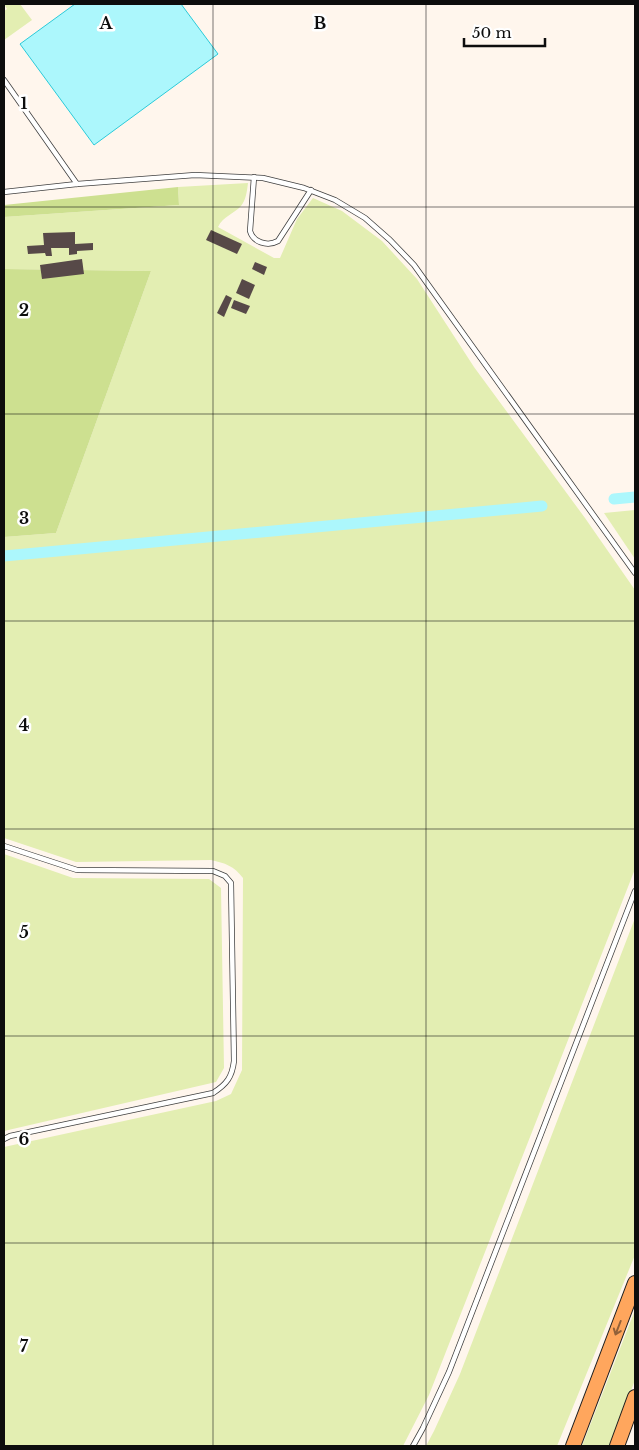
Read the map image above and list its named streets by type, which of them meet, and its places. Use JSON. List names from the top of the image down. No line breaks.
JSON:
{"scale_bar":"50 m","grid":{"columns":["A","B"],"rows":["1","2","3","4","5","6","7"]}}
